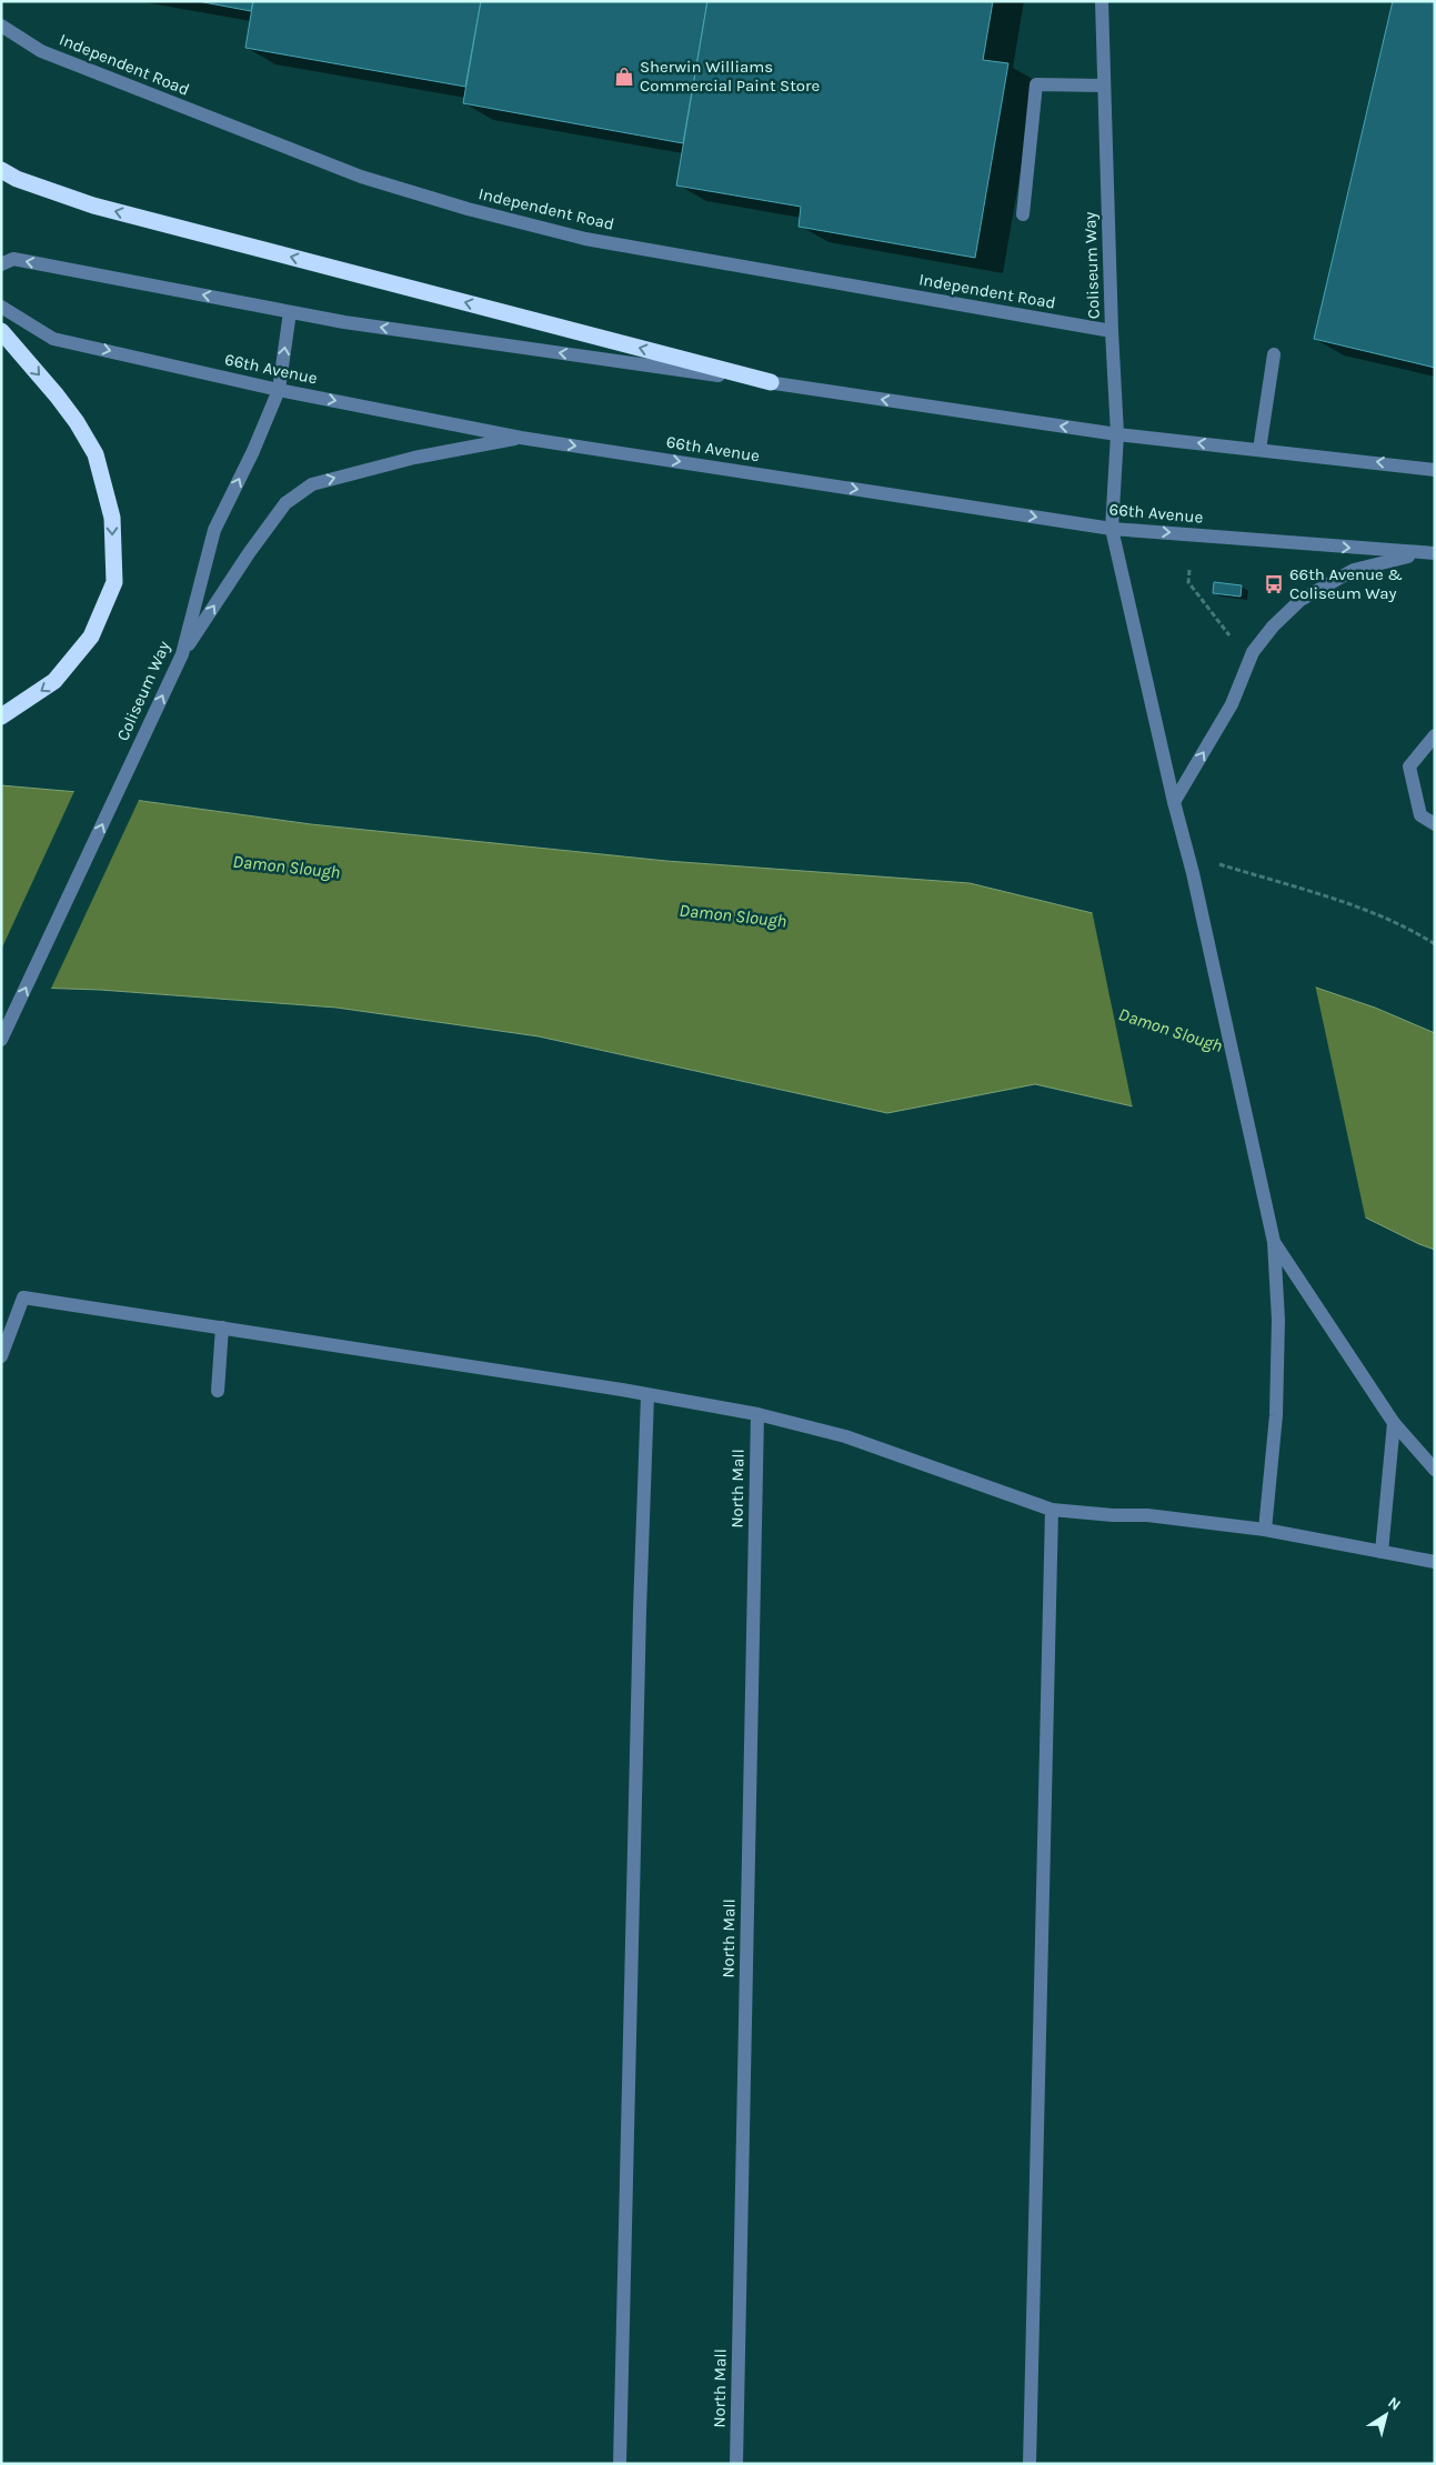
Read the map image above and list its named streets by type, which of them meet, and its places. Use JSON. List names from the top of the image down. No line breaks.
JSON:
{"streets":{"street":["Independent Road","Coliseum Way","66th Avenue","North Mall"]},"crossings":[["Independent Road","Coliseum Way"],["Coliseum Way","66th Avenue"]],"one_way":["Coliseum Way"],"water":["Damon Slough"],"places":{"shop":["Sherwin Williams Commercial Paint Store"],"bus stop":["66th Avenue & Coliseum Way"]},"north":"top right"}
